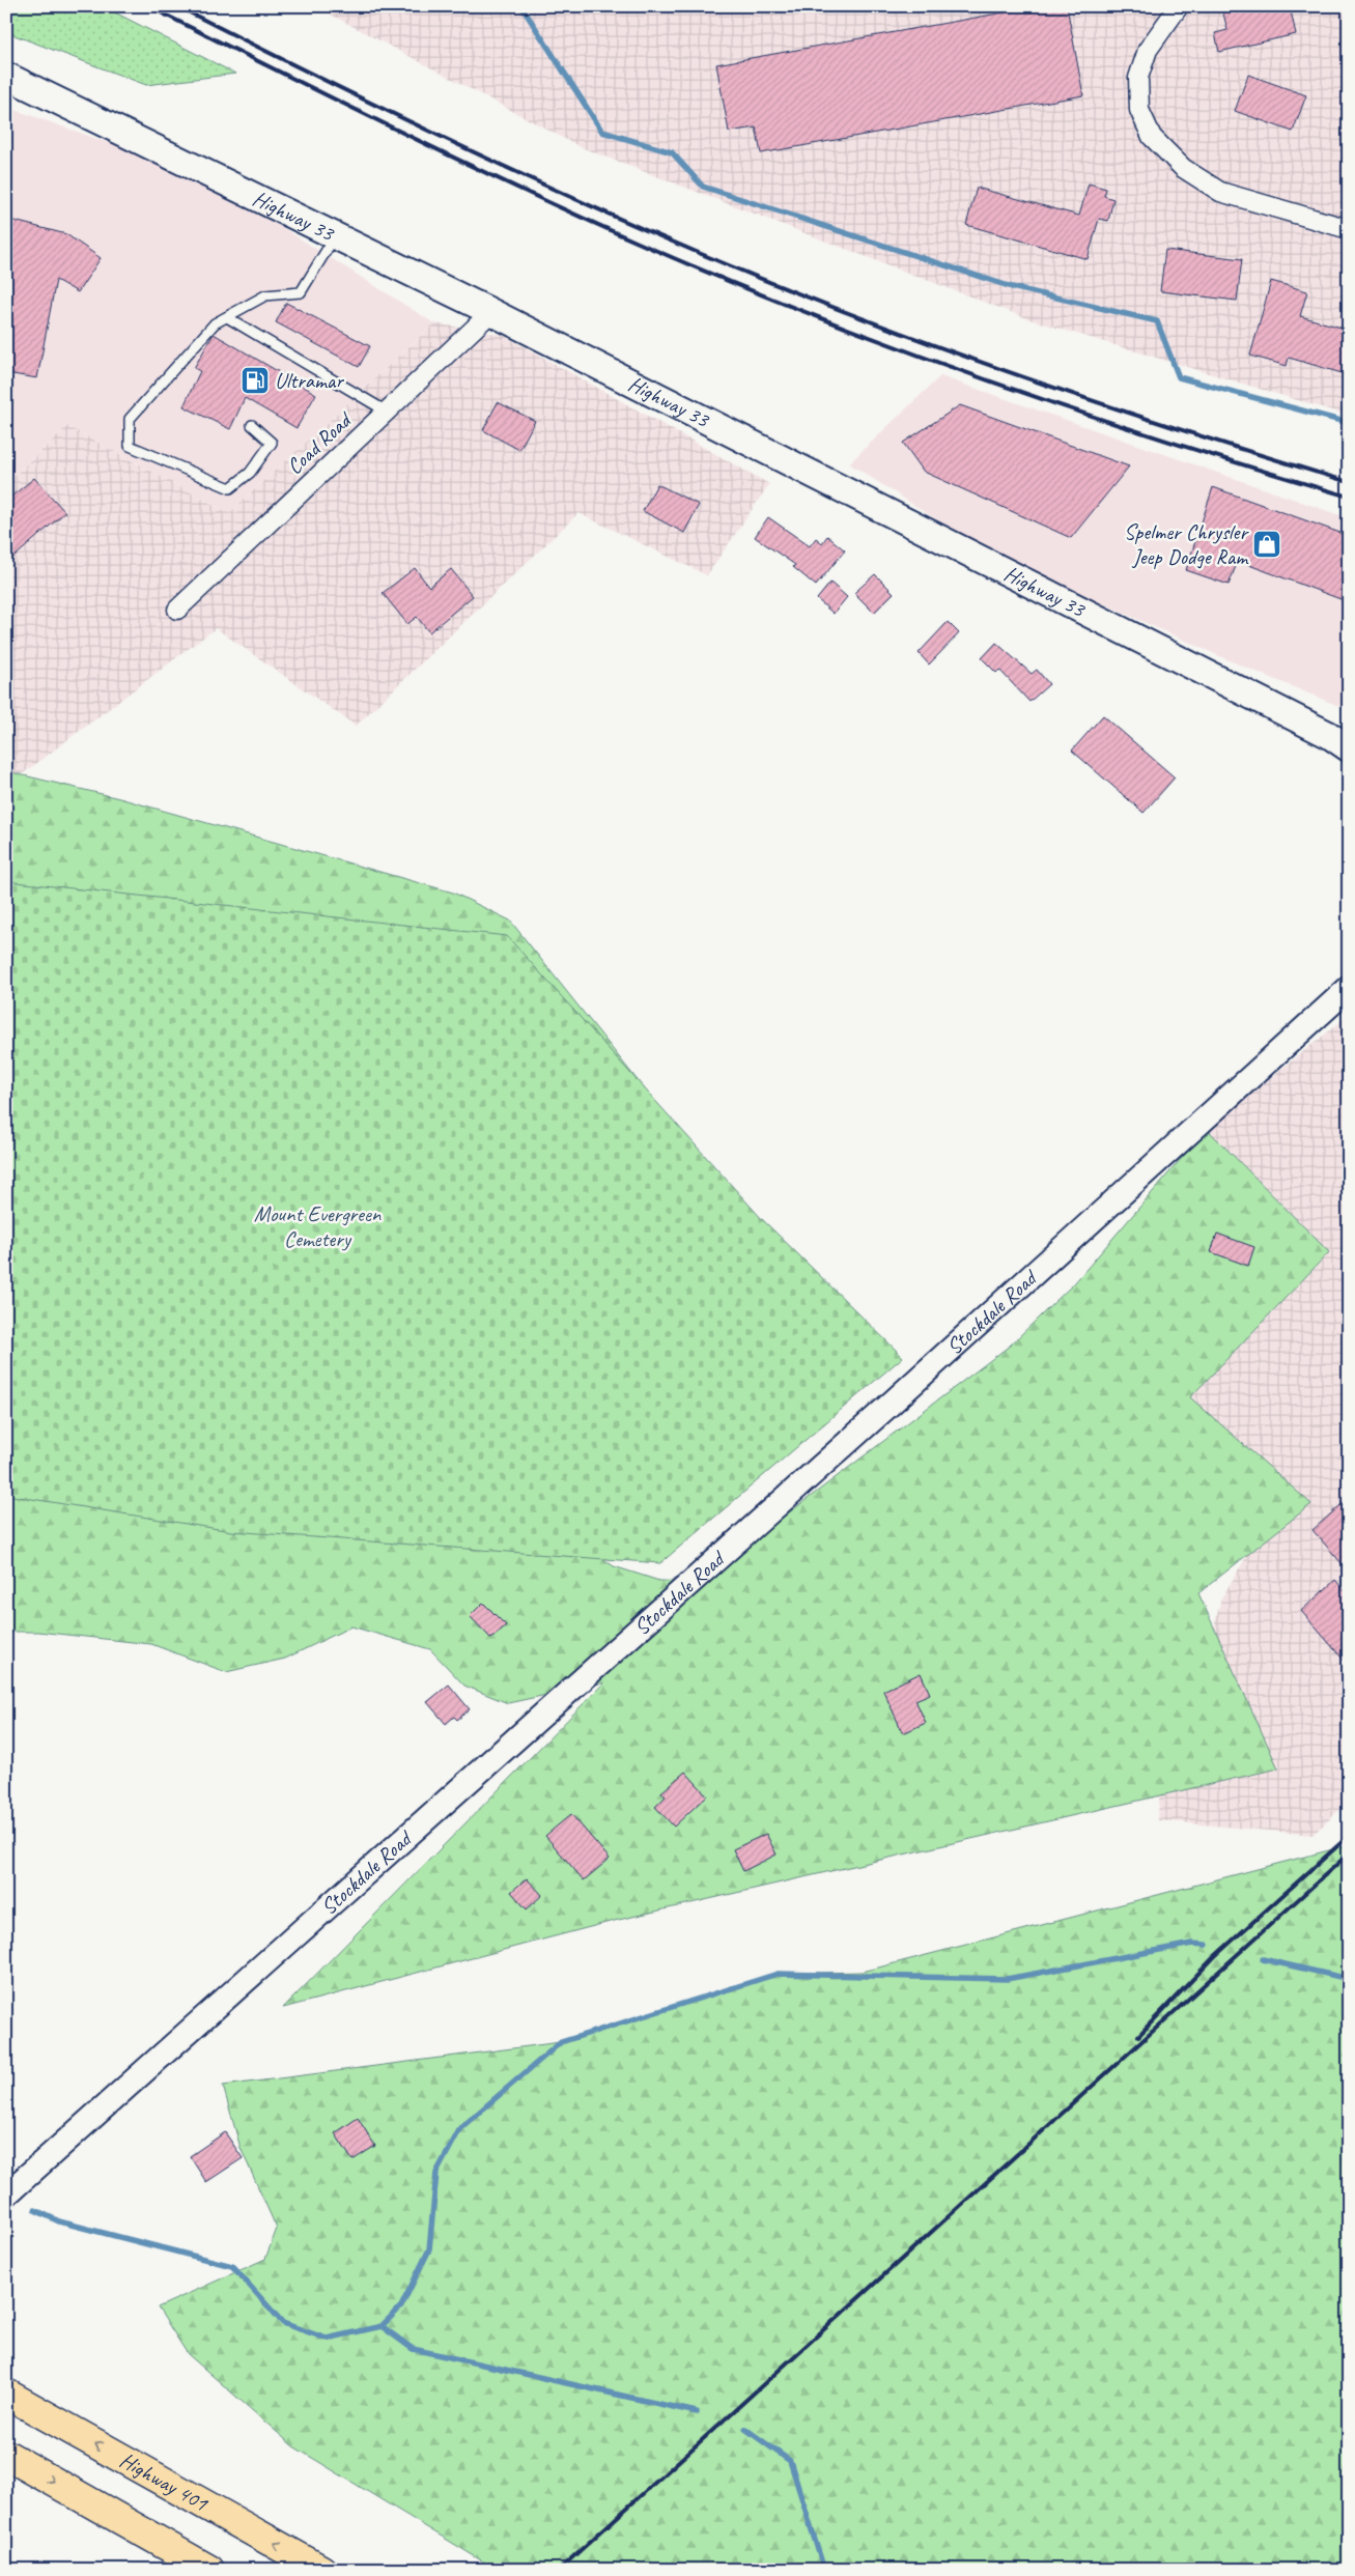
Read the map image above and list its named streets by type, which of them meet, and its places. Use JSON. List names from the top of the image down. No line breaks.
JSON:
{"streets":{"highway":["Highway 401"],"main road":["Highway 33"],"street":["Coad Road","Stockdale Road"]},"crossings":[["Highway 33","Coad Road"]],"parks":["Mount Evergreen Cemetery"],"places":{"fuel station":["Ultramar"],"shop":["Spelmer Chrysler Jeep Dodge Ram"]}}
